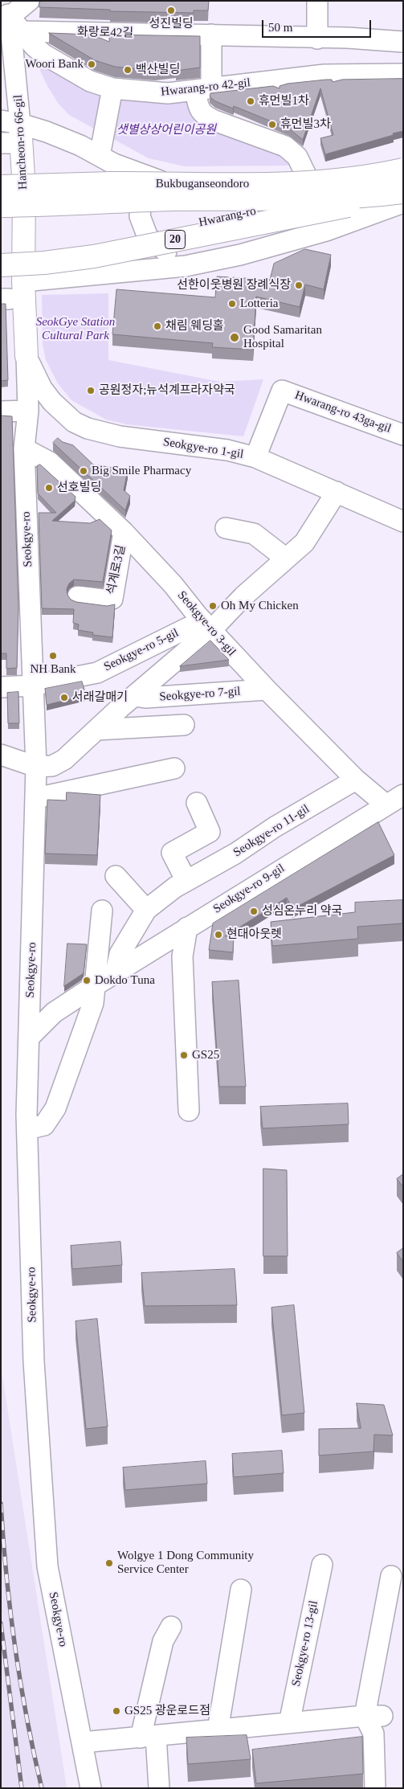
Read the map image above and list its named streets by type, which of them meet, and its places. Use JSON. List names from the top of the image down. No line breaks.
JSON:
{"streets":{"main road":["Hancheon-ro 66-gil","Bukbuganseondoro","Hwarang-ro","20","Seokgye-ro"],"street":["화랑로42길","Hwarang-ro 42-gil","Hwarang-ro 43ga-gil","Seokgye-ro 1-gil","석계로3길","Seokgye-ro 3-gil","Seokgye-ro 5-gil","Seokgye-ro 7-gil","Seokgye-ro 11-gil","Seokgye-ro 9-gil","Seokgye-ro 13-gil"]},"crossings":[["화랑로42길","Hwarang-ro 42-gil"],["화랑로42길","Hancheon-ro 66-gil"],["Hwarang-ro 42-gil","Hancheon-ro 66-gil"],["Hancheon-ro 66-gil","Seokgye-ro"],["Bukbuganseondoro","Hwarang-ro"],["Hwarang-ro 43ga-gil","Seokgye-ro 1-gil"],["Seokgye-ro 1-gil","Seokgye-ro"],["Seokgye-ro 1-gil","Seokgye-ro 7-gil"],["Seokgye-ro","Seokgye-ro 3-gil"],["Seokgye-ro","Seokgye-ro 5-gil"],["Seokgye-ro","Seokgye-ro 7-gil"],["Seokgye-ro","Seokgye-ro 9-gil"],["석계로3길","Seokgye-ro 3-gil"],["Seokgye-ro 3-gil","Seokgye-ro 5-gil"],["Seokgye-ro 3-gil","Seokgye-ro 7-gil"],["Seokgye-ro 3-gil","Seokgye-ro 11-gil"],["Seokgye-ro 3-gil","Seokgye-ro 9-gil"],["Seokgye-ro 5-gil","Seokgye-ro 7-gil"],["Seokgye-ro 11-gil","Seokgye-ro 9-gil"]],"parks":["샛별상상어린이공원","SeokGye Station Cultural Park"],"places":["성진빌딩","Woori Bank","백산빌딩","휴먼빌1차","휴먼빌3차","선한이웃병원 장례식장","Lotteria","채림 웨딩홀","Good Samaritan Hospital","공원정자;뉴석계프라자약국","Big Smile Pharmacy","선호빌딩","Oh My Chicken","NH Bank","서래갈매기","성심온누리 약국","현대아웃렛","Dokdo Tuna","GS25","Wolgye 1 Dong Community Service Center","GS25 광운로드점"],"scale_bar":"50 m"}
